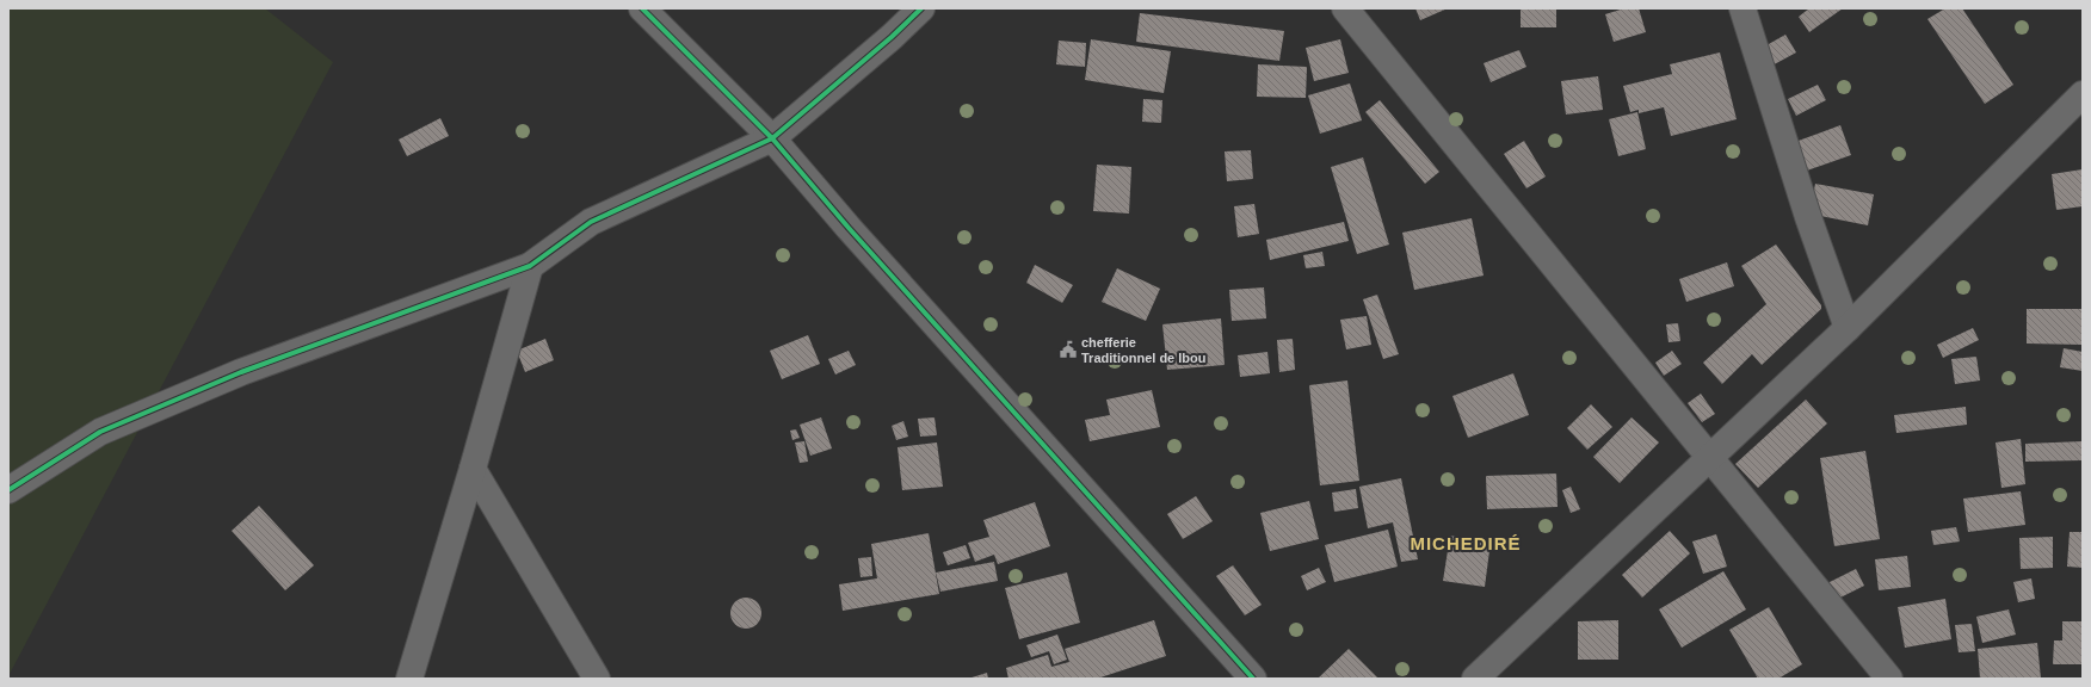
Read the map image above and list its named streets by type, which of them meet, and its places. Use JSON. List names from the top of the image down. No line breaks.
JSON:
{"districts":["MICHEDIRÉ"],"places":{"public building":["chefferie Traditionnel de Ibou"]}}
